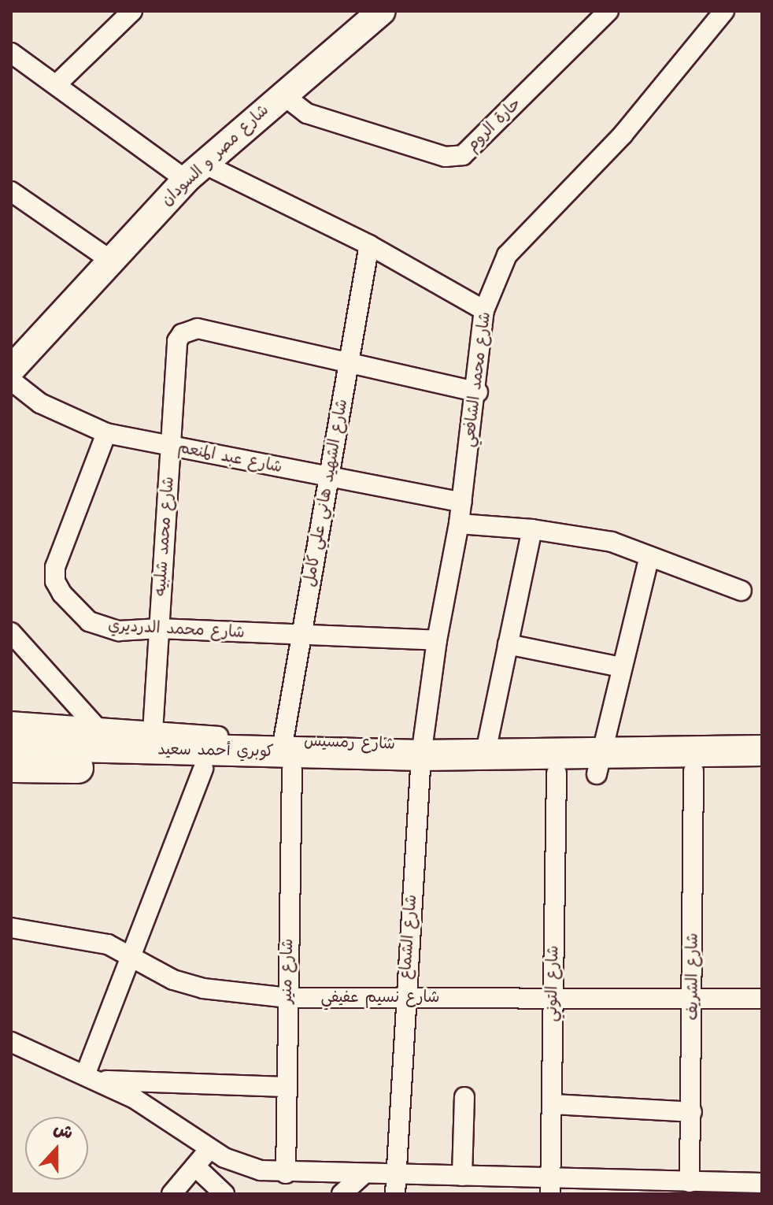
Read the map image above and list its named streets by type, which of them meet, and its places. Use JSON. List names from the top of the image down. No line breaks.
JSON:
{"streets":{"main road":["شارع مصر و السودان","شارع رمسيس","كوبري أحمد سعيد"],"street":["حارة الروم","شارع محمد الشافعي","شارع عبد المنعم","شارع الشهيد هاني علي كامل","شارع محمد شلبيه","شارع محمد الدرديري","شارع الشماع","شارع منير","شارع الشريف","شارع التوني","شارع نسيم عفيفي"]},"crossings":[["حارة الروم","شارع مصر و السودان"],["شارع محمد الشافعي","شارع عبد المنعم"],["شارع محمد الشافعي","شارع محمد الدرديري"],["شارع محمد الشافعي","شارع رمسيس"],["شارع محمد الشافعي","كوبري أحمد سعيد"],["شارع محمد الشافعي","شارع الشماع"],["شارع عبد المنعم","شارع الشهيد هاني علي كامل"],["شارع عبد المنعم","شارع محمد شلبيه"],["شارع عبد المنعم","شارع محمد الدرديري"],["شارع الشهيد هاني علي كامل","شارع محمد شلبيه"],["شارع الشهيد هاني علي كامل","شارع محمد الدرديري"],["شارع الشهيد هاني علي كامل","شارع رمسيس"],["شارع محمد شلبيه","شارع محمد الدرديري"],["شارع محمد شلبيه","شارع رمسيس"],["شارع رمسيس","كوبري أحمد سعيد"],["شارع رمسيس","شارع الشماع"],["شارع رمسيس","شارع منير"],["شارع رمسيس","شارع الشريف"],["شارع رمسيس","شارع التوني"],["كوبري أحمد سعيد","شارع الشماع"],["شارع الشماع","شارع نسيم عفيفي"],["شارع منير","شارع نسيم عفيفي"],["شارع الشريف","شارع نسيم عفيفي"],["شارع التوني","شارع نسيم عفيفي"]],"north":"top"}
